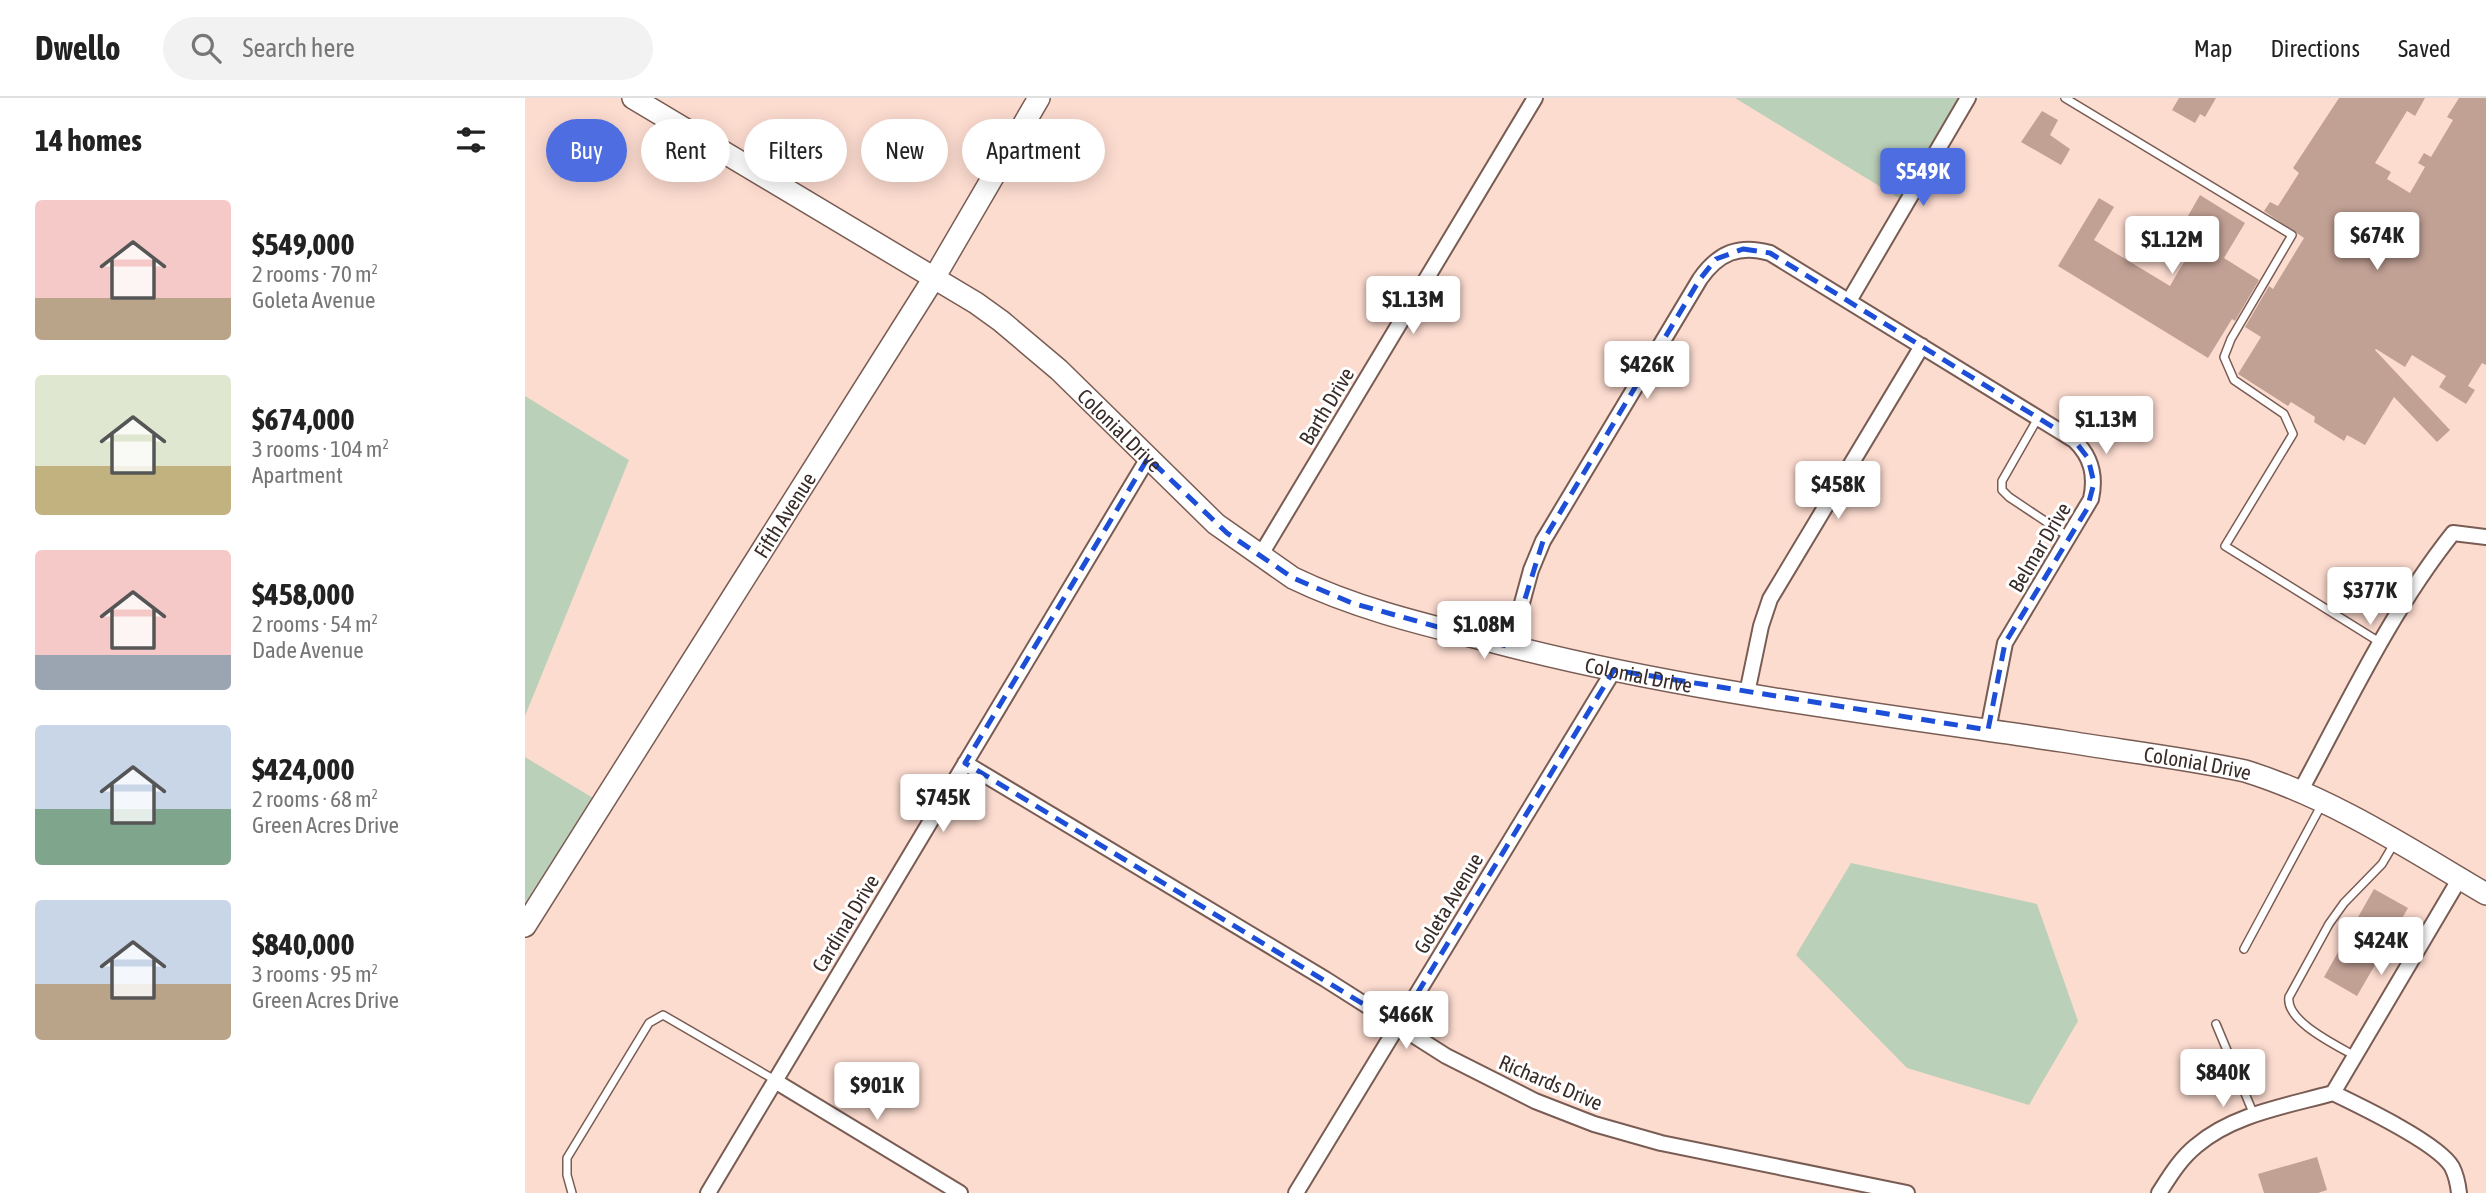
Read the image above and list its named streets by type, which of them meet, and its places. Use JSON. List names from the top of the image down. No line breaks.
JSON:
{"streets":{"street":["Barth Drive","Colonial Drive","Fifth Avenue","Belmar Drive","Goleta Avenue","Cardinal Drive","Richards Drive"]},"crossings":[["Barth Drive","Colonial Drive"],["Colonial Drive","Fifth Avenue"],["Colonial Drive","Belmar Drive"],["Colonial Drive","Goleta Avenue"],["Colonial Drive","Cardinal Drive"],["Goleta Avenue","Richards Drive"],["Cardinal Drive","Richards Drive"]],"page":{"header":"Dwello","search":"Search here","nav":["Map","Directions","Saved"],"heading":"14 homes","chip":["Buy","Rent","Filters","New","Apartment"],"price":["$549K","$674K","$1.12M","$1.13M","$426K","$1.13M","$458K","$377K","$1.08M","$745K","$424K","$466K","$840K","$901K"],"list":[{"name":"$549,000","note":"2 rooms · 70 m² · Goleta Avenue"},{"name":"$674,000","note":"3 rooms · 104 m² · Apartment"},{"name":"$458,000","note":"2 rooms · 54 m² · Dade Avenue"},{"name":"$424,000","note":"2 rooms · 68 m² · Green Acres Drive"},{"name":"$840,000","note":"3 rooms · 95 m² · Green Acres Drive"}]}}
